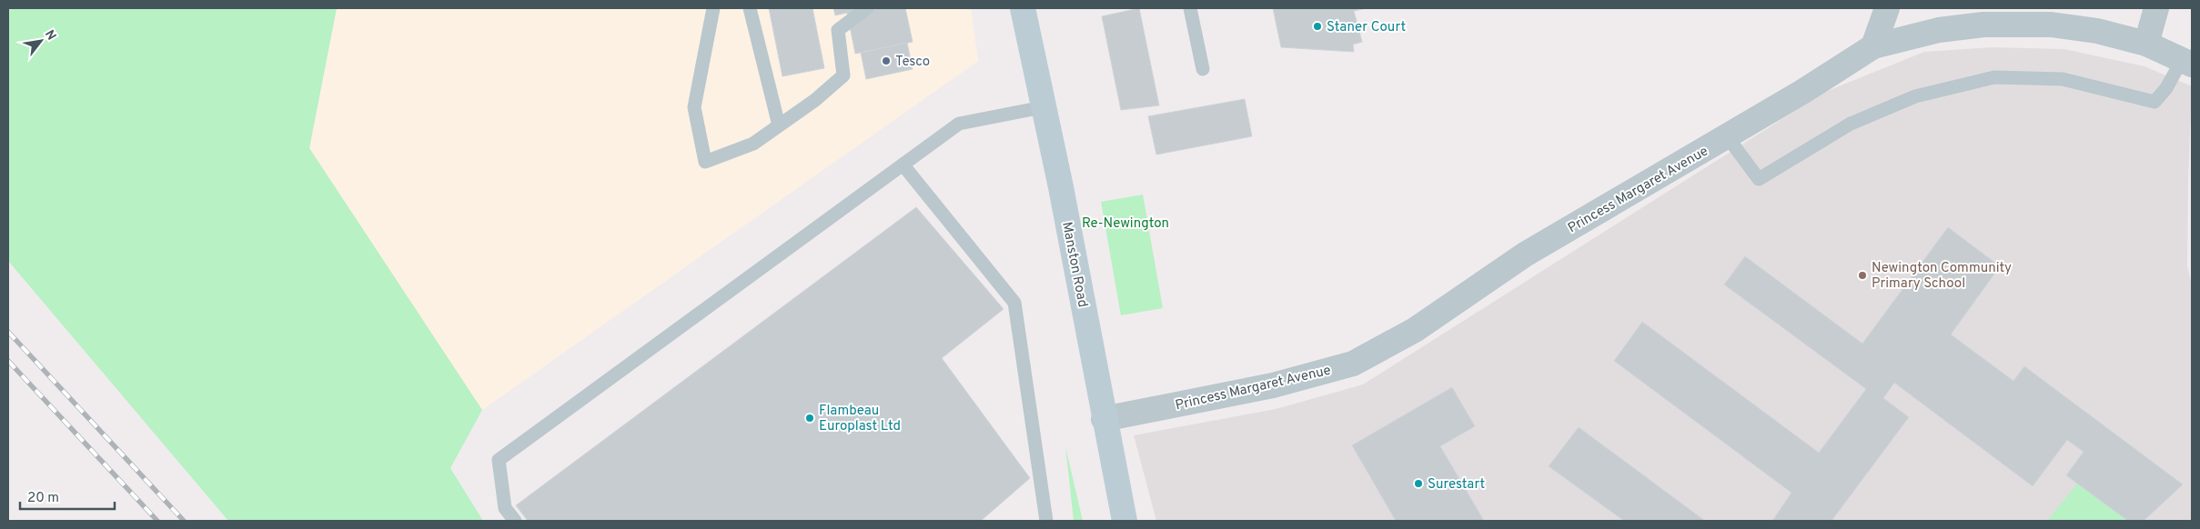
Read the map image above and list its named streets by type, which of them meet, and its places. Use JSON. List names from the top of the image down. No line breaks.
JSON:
{"streets":{"main road":["Manston Road"],"street":["Princess Margaret Avenue"]},"crossings":[["Princess Margaret Avenue","Manston Road"]],"parks":["Re-Newington"],"places":["Staner Court","Tesco","Newington Community Primary School","Flambeau Europlast Ltd","Surestart"],"scale_bar":"20 m","north":"top right"}
